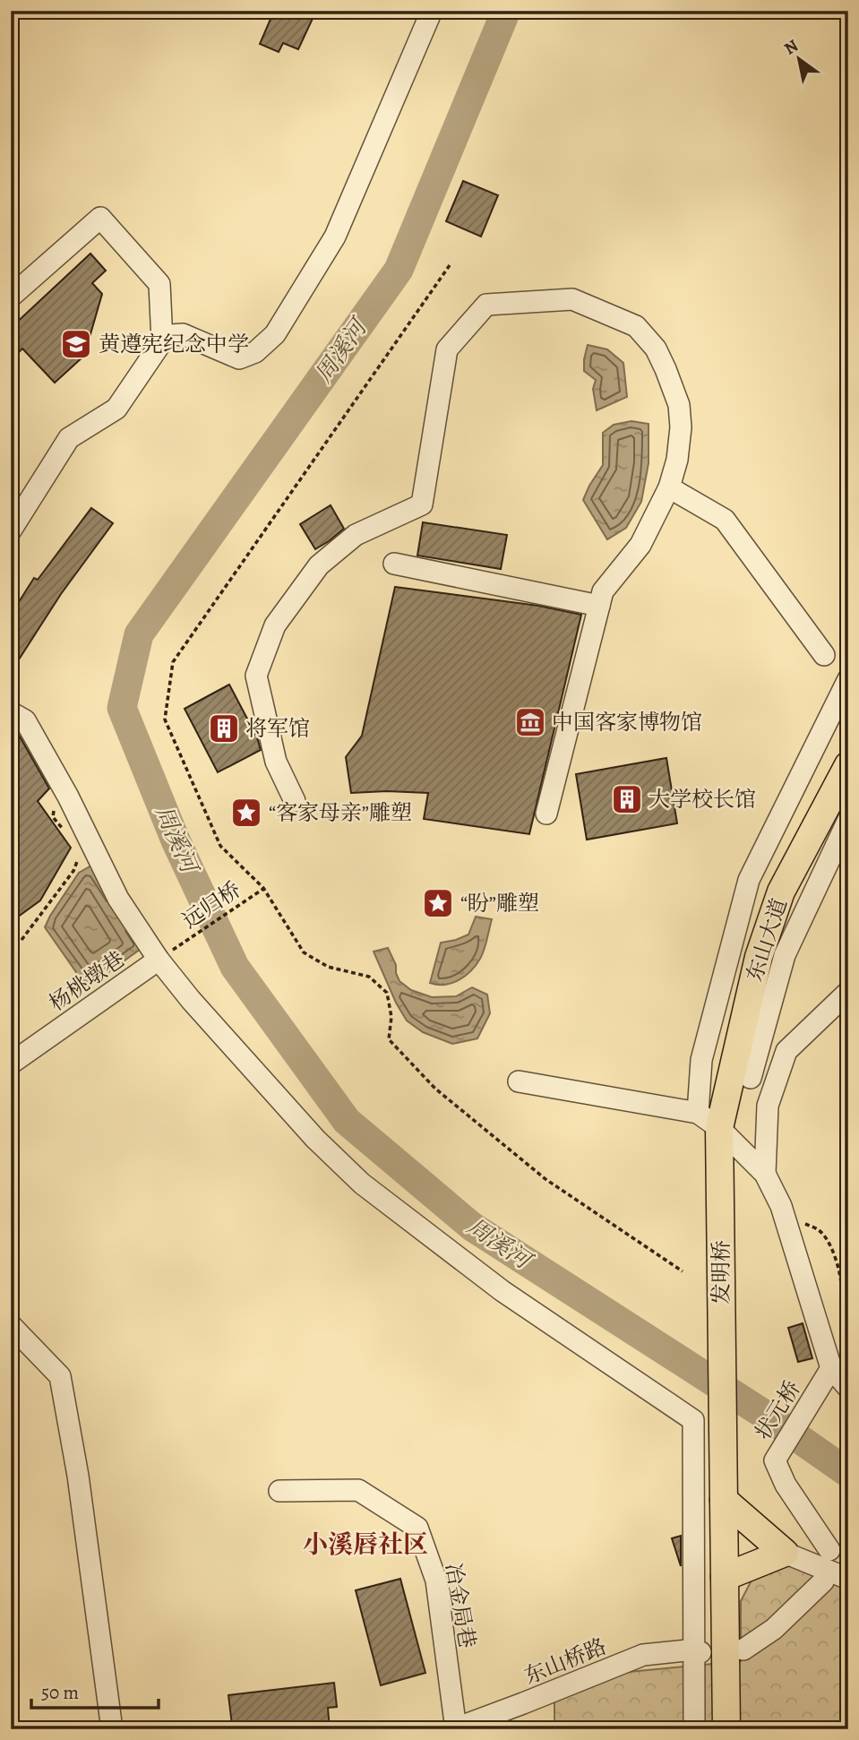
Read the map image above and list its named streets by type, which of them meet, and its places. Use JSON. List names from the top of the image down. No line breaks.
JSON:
{"streets":{"main road":["东山大道","发明桥"],"street":["杨桃墩巷","状元桥","冶金局巷","东山桥路"],"path":["远归桥"]},"crossings":[["东山大道","发明桥"],["冶金局巷","东山桥路"]],"districts":["小溪唇社区"],"water":["周溪河"],"places":{"school or university":["黄遵宪纪念中学"],"museum":["中国客家博物馆"],"building":["将军馆","大学校长馆"],"place":["“客家母亲”雕塑","“盼”雕塑"]},"scale_bar":"50 m","north":"top left"}
